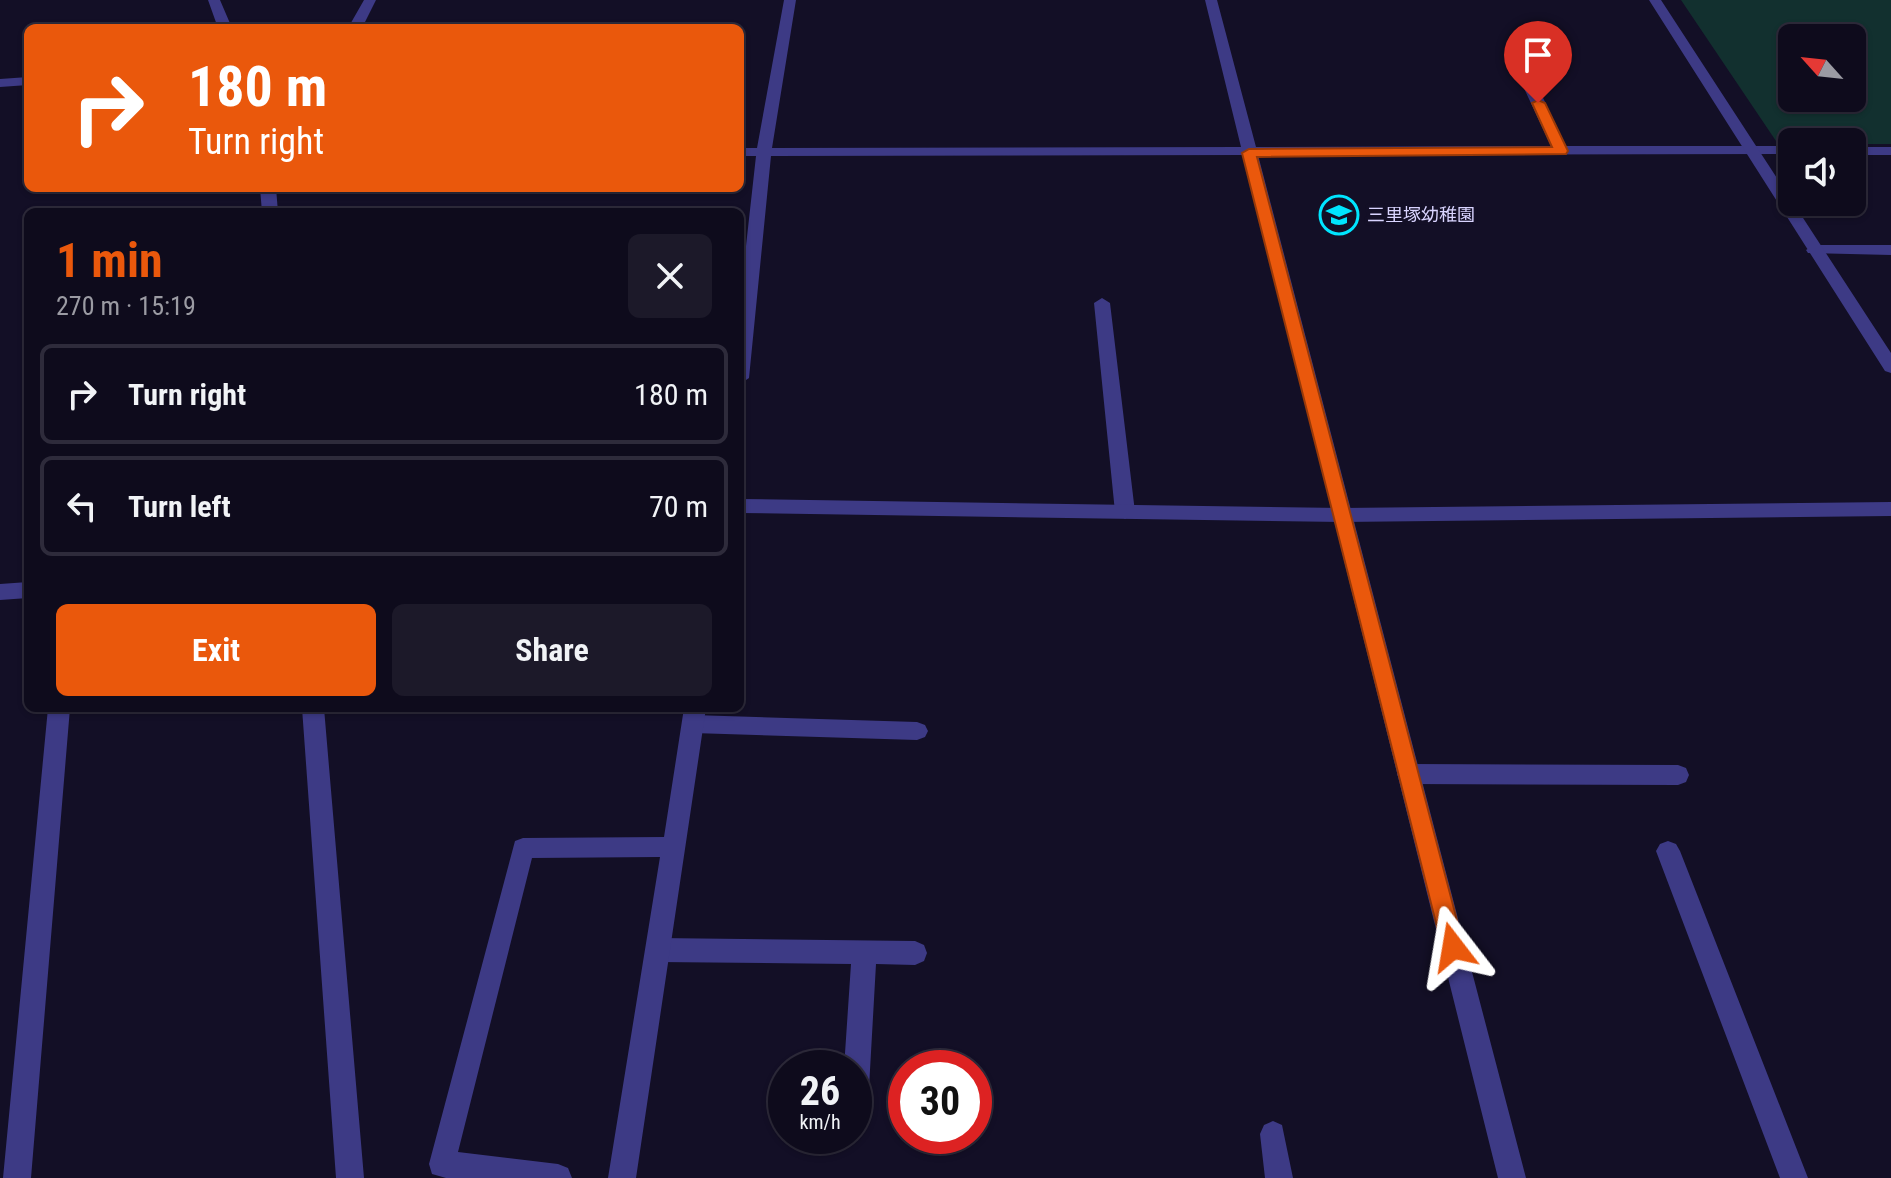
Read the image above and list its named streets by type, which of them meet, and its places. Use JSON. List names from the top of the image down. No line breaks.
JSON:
{"places":{"school or university":["三里塚幼稚園"]},"north":"top left","page":{"turn":["180 m","Turn right"],"heading":["1 min","270 m · 15:19"],"list":[{"name":"Turn right","value":"180 m"},{"name":"Turn left","value":"70 m"}],"buttons":["Exit","Share"],"speed":"26 km/h","limit":"30"}}
